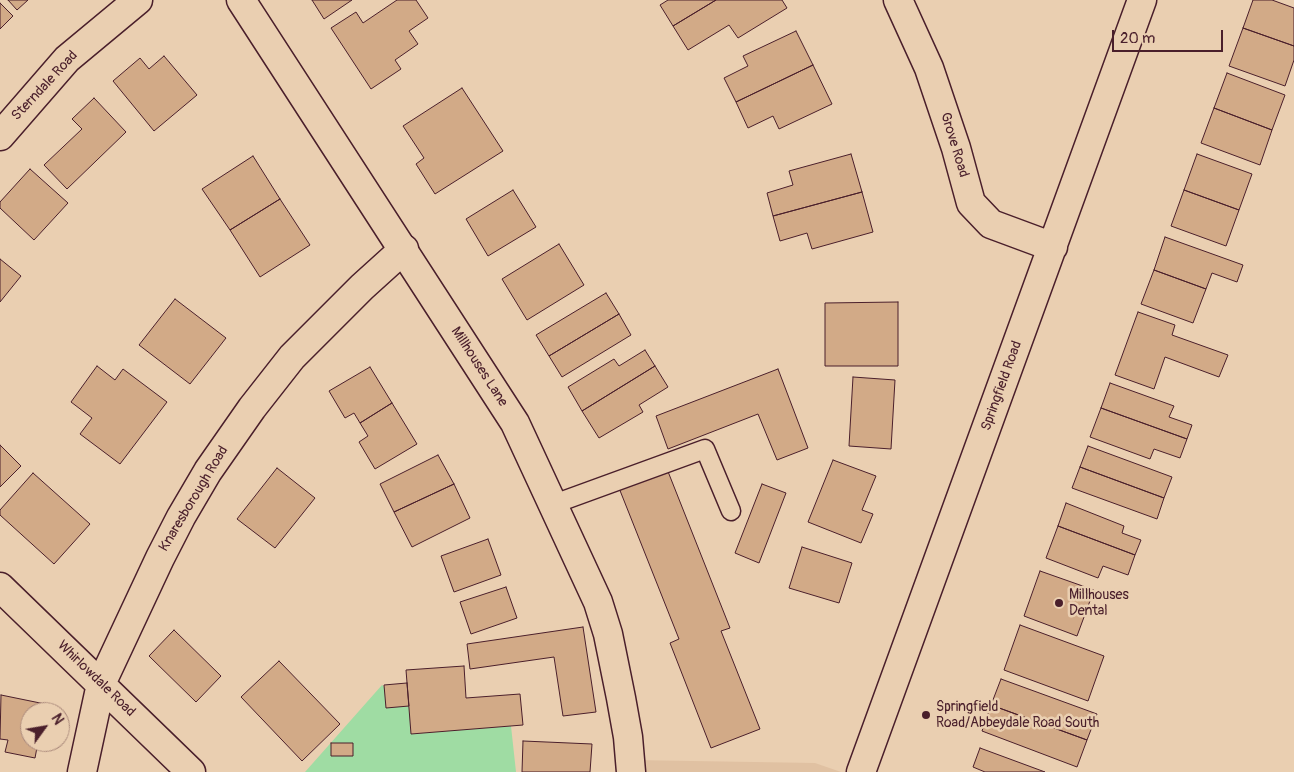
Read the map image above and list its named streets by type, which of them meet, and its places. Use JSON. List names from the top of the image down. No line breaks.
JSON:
{"streets":{"street":["Sterndale Road","Grove Road","Millhouses Lane","Springfield Road","Knaresborough Road","Whirlowdale Road"]},"crossings":[["Grove Road","Springfield Road"],["Millhouses Lane","Knaresborough Road"],["Knaresborough Road","Whirlowdale Road"]],"places":["Millhouses Dental","Springfield Road/Abbeydale Road South"],"scale_bar":"20 m","north":"top right"}
